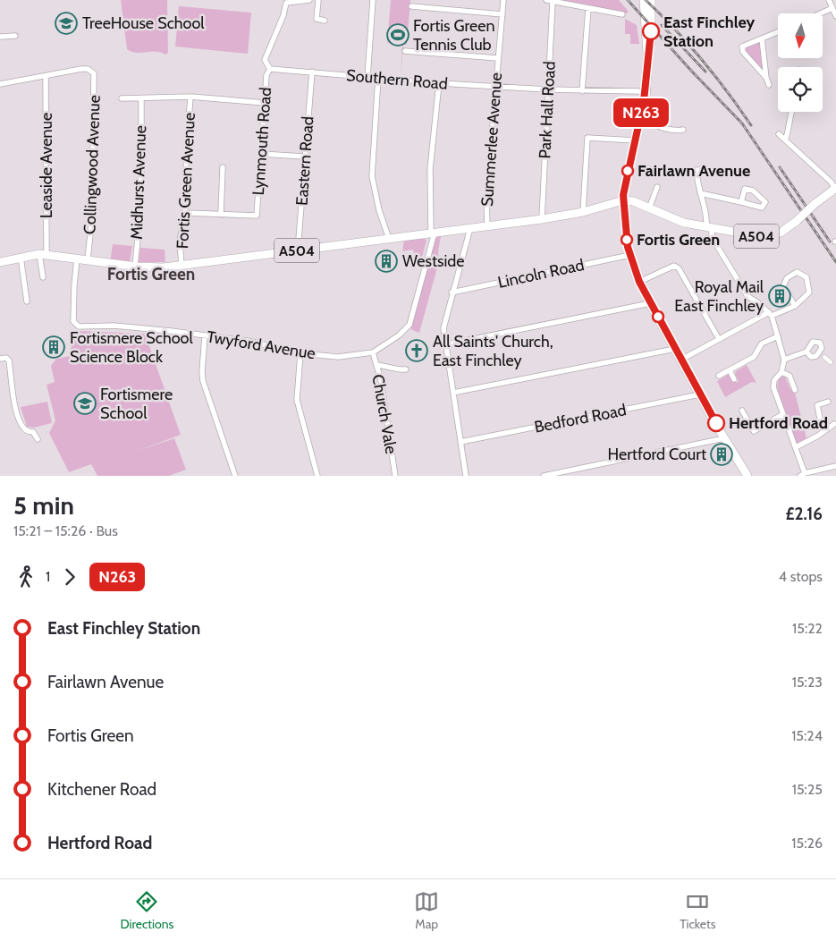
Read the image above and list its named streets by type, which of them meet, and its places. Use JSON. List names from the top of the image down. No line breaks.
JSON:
{"streets":{"main road":["A504"],"street":["Southern Road","Park Hall Road","Summerlee Avenue","Lynmouth Road","Eastern Road","Collingwood Avenue","Leaside Avenue","Fortis Green Avenue","Midhurst Avenue","Lincoln Road","Twyford Avenue","Church Vale","Bedford Road"]},"crossings":[["Southern Road","Park Hall Road"],["Southern Road","Summerlee Avenue"],["Southern Road","Lynmouth Road"],["Southern Road","Eastern Road"],["Southern Road","Twyford Avenue"],["Park Hall Road","A504"],["Summerlee Avenue","A504"],["Eastern Road","A504"],["Collingwood Avenue","Leaside Avenue"],["Collingwood Avenue","A504"],["Leaside Avenue","A504"],["Fortis Green Avenue","A504"],["Midhurst Avenue","A504"],["A504","Twyford Avenue"],["Twyford Avenue","Church Vale"]],"districts":["Fortis Green"],"places":{"school or university":["TreeHouse School","Fortismere School"],"other":["East Finchley Station","Fairlawn Avenue","Fortis Green","Hertford Road"],"sports":["Fortis Green Tennis Club"],"building":["Westside","Royal Mail East Finchley","Fortismere School Science Block","Hertford Court"],"church":["All Saints' Church, East Finchley"]},"lines":["bus line N263"],"north":"bottom","page":{"on_map":"N263","heading":["5 min","15:21 – 15:26 · Bus","£2.16"],"legs":["1","N263","4 stops"],"list":[{"name":"East Finchley Station","value":"15:22"},{"name":"Fairlawn Avenue","value":"15:23"},{"name":"Fortis Green","value":"15:24"},{"name":"Kitchener Road","value":"15:25"},{"name":"Hertford Road","value":"15:26"}],"tabs":["Directions","Map","Tickets"]}}
